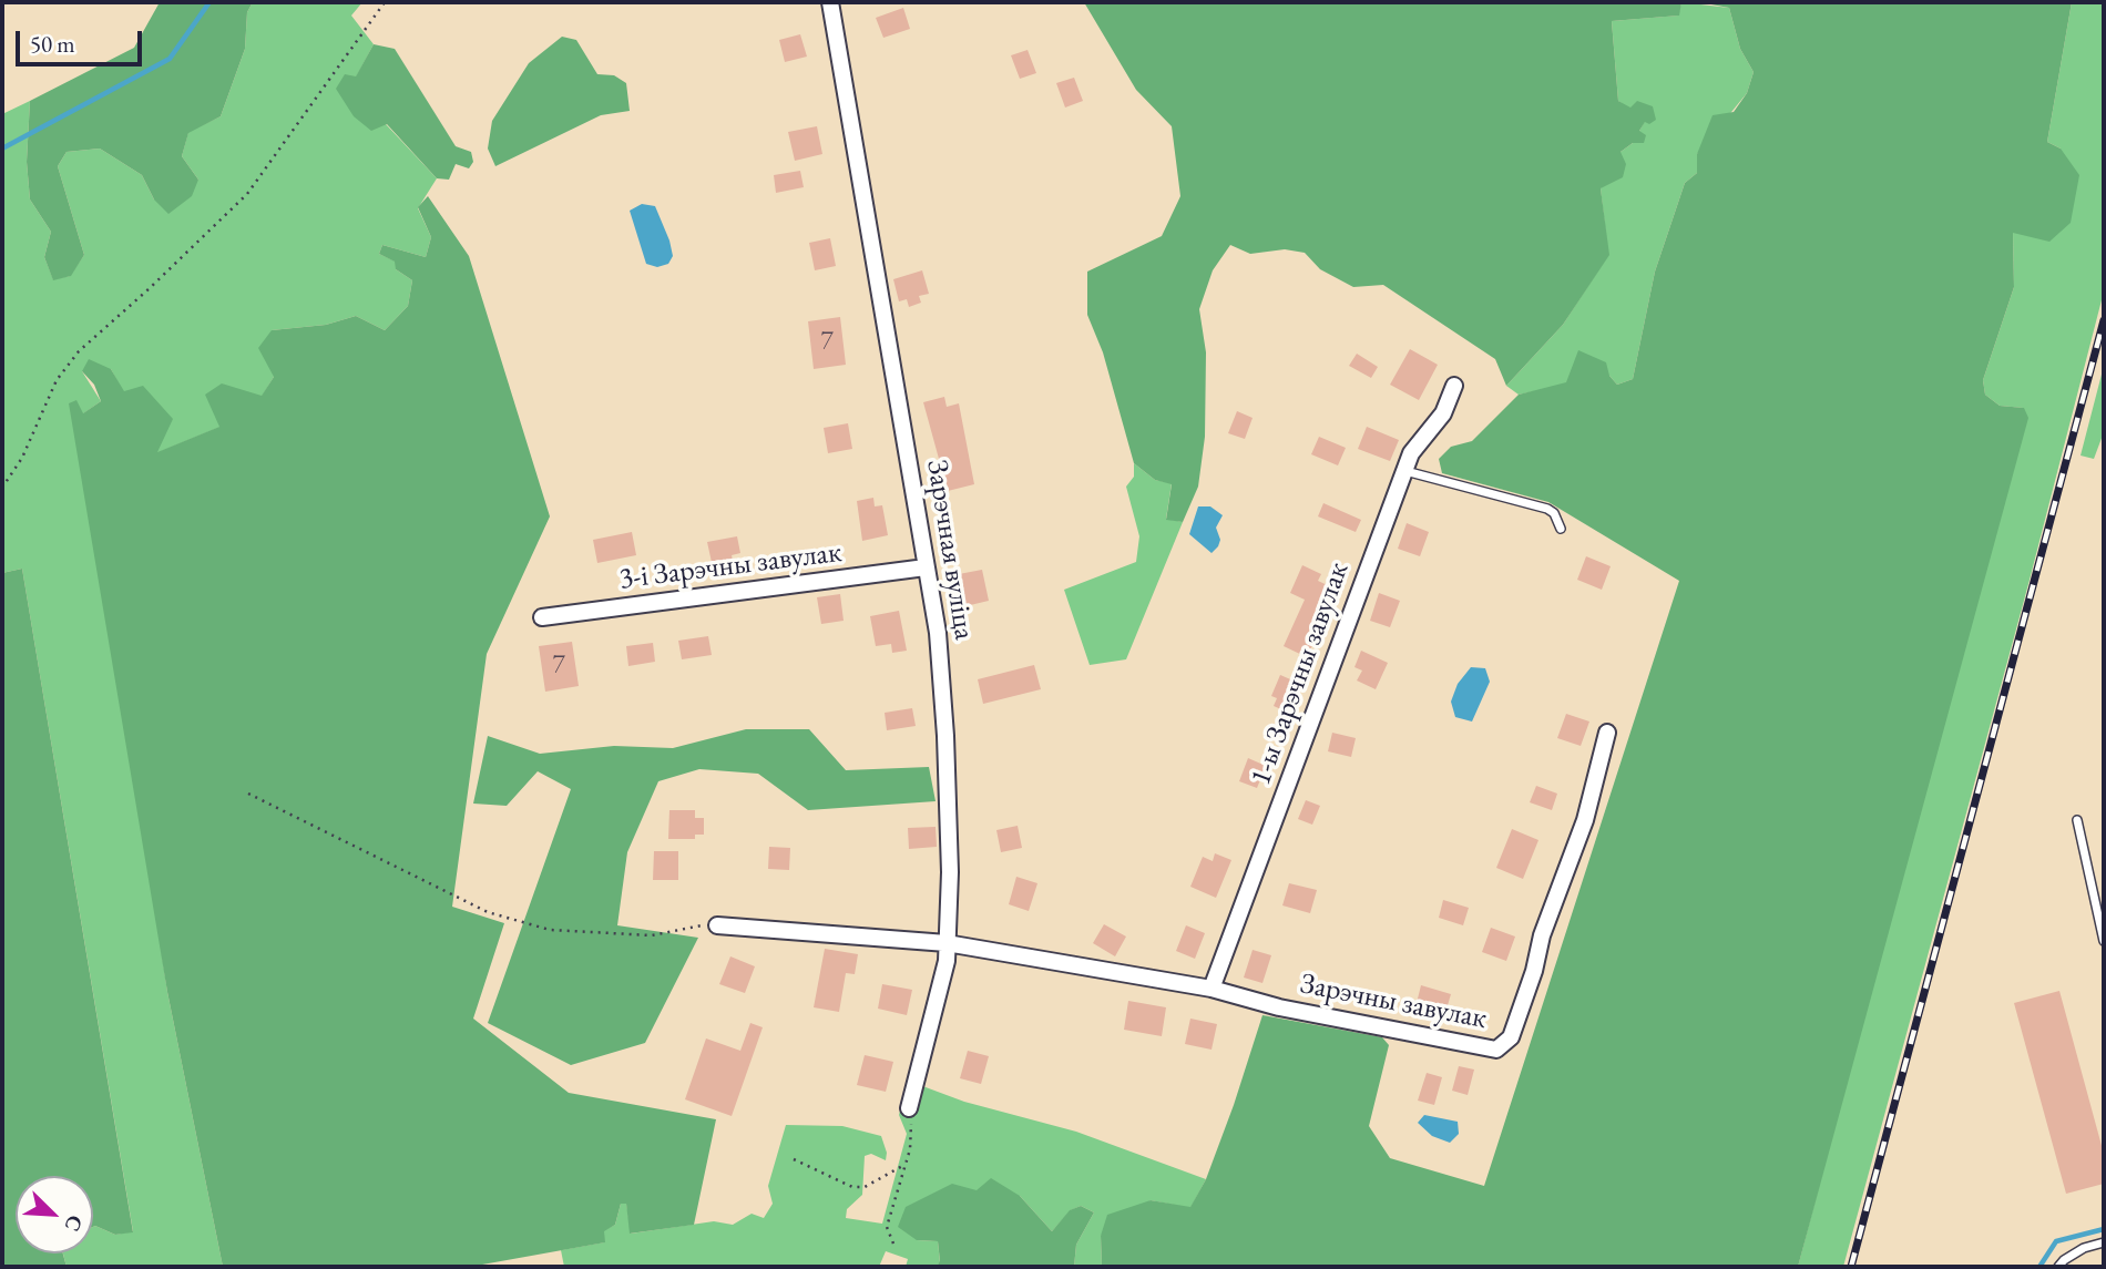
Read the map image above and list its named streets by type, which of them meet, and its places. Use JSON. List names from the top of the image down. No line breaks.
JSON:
{"streets":{"street":["Зарэчная вуліца","3-і Зарэчны завулак","1-ы Зарэчны завулак","Зарэчны завулак"]},"crossings":[["Зарэчная вуліца","3-і Зарэчны завулак"],["Зарэчная вуліца","Зарэчны завулак"],["1-ы Зарэчны завулак","Зарэчны завулак"]],"house_numbers":["7","7"],"scale_bar":"50 m","north":"bottom right"}
